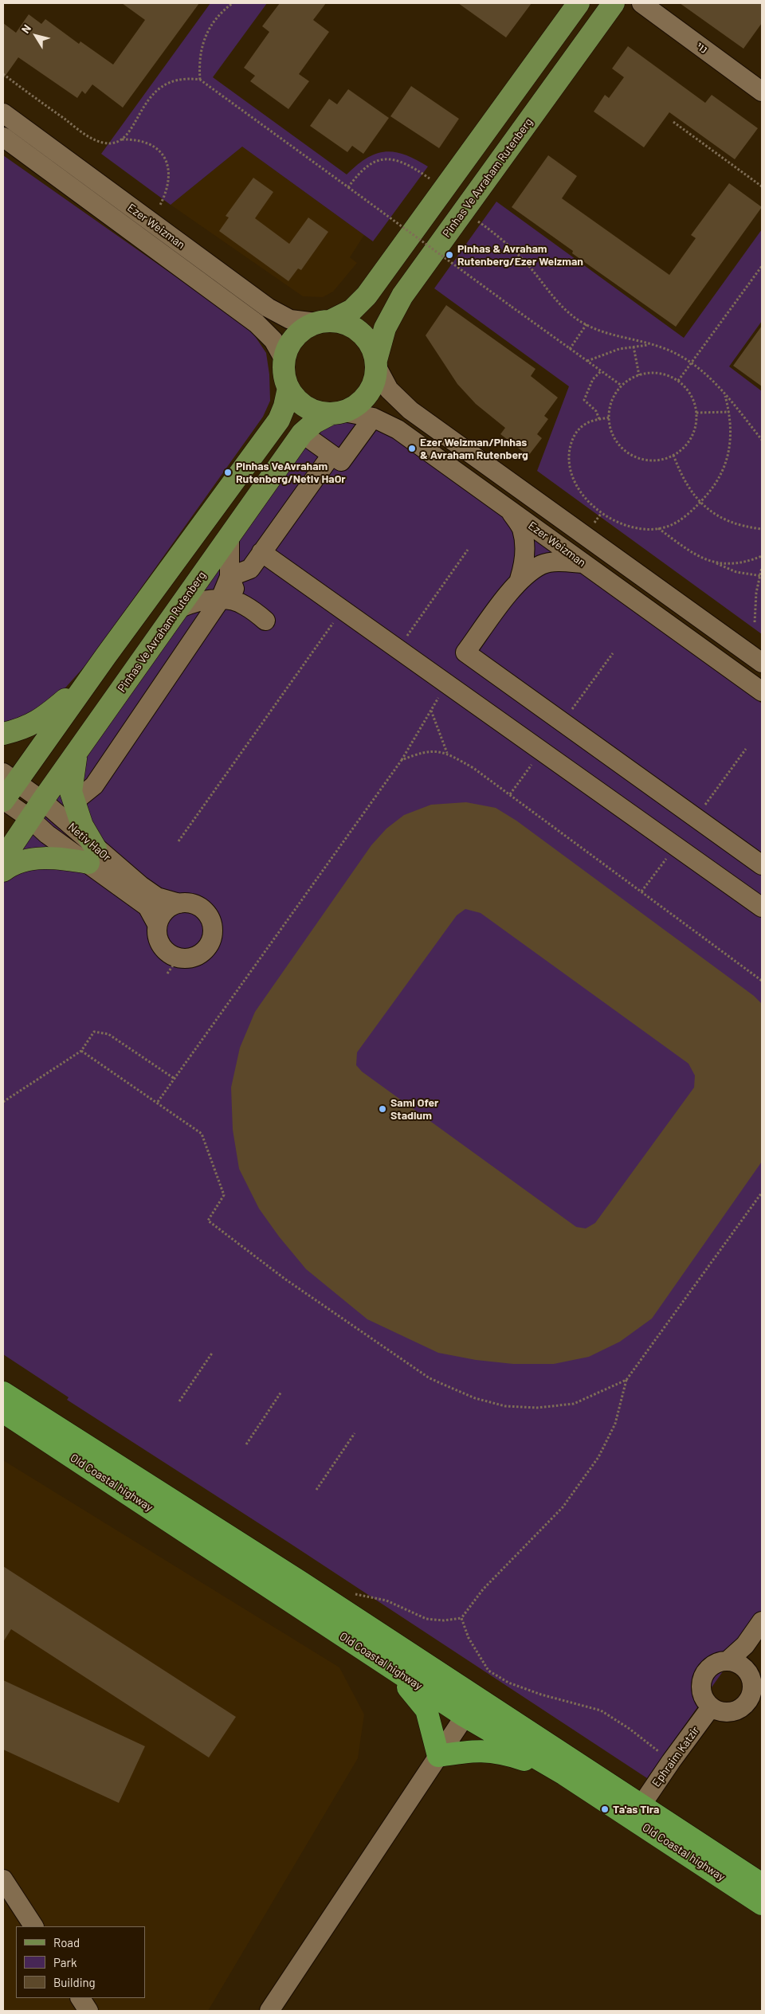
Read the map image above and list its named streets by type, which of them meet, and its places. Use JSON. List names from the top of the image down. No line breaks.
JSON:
{"streets":{"highway":["Old Coastal highway"],"main road":["Pinhas Ve Avraham Rutenberg"],"street":["נוי","Ezer Weizman","Netiv HaOr","Ephraim Katzir"]},"crossings":[["Pinhas Ve Avraham Rutenberg","Ezer Weizman"],["Pinhas Ve Avraham Rutenberg","Netiv HaOr"],["Old Coastal highway","Ephraim Katzir"]],"places":["Pinhas & Avraham Rutenberg/Ezer Weizman","Ezer Weizman/Pinhas & Avraham Rutenberg","Pinhas VeAvraham Rutenberg/Netiv HaOr","Sami Ofer Stadium","Ta'as Tira"],"legend":["Road","Park","Building"],"north":"top left"}
